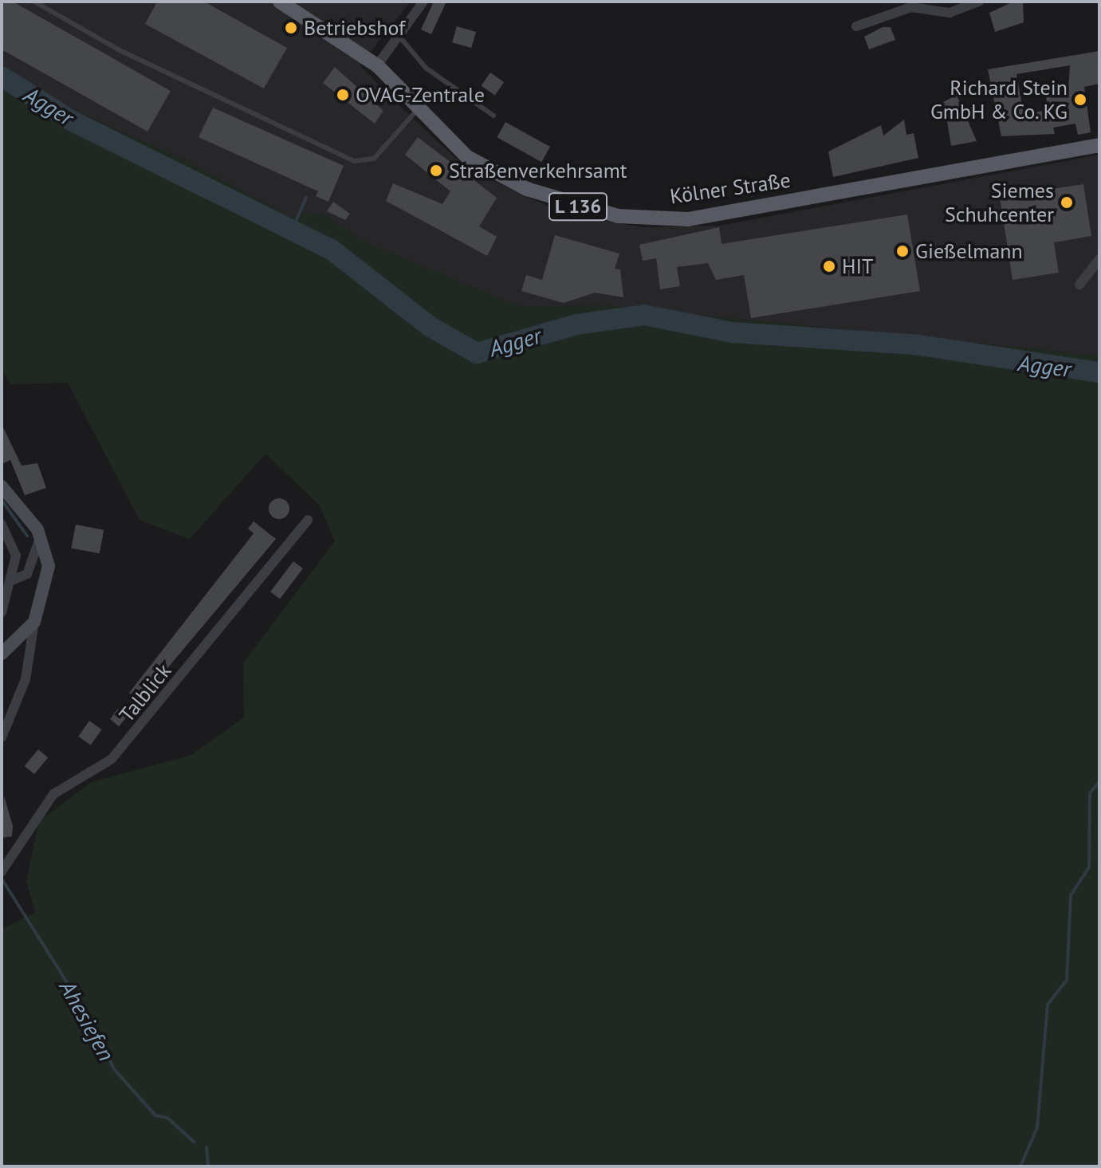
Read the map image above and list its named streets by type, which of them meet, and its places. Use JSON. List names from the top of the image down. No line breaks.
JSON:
{"streets":{"main road":["Kölner Straße","L 136"],"street":["Talblick"]},"water":["Agger","Ahesiefen"],"places":["Betriebshof","OVAG-Zentrale","Richard Stein GmbH & Co. KG","Straßenverkehrsamt","Siemes Schuhcenter","Gießelmann","HIT"]}
